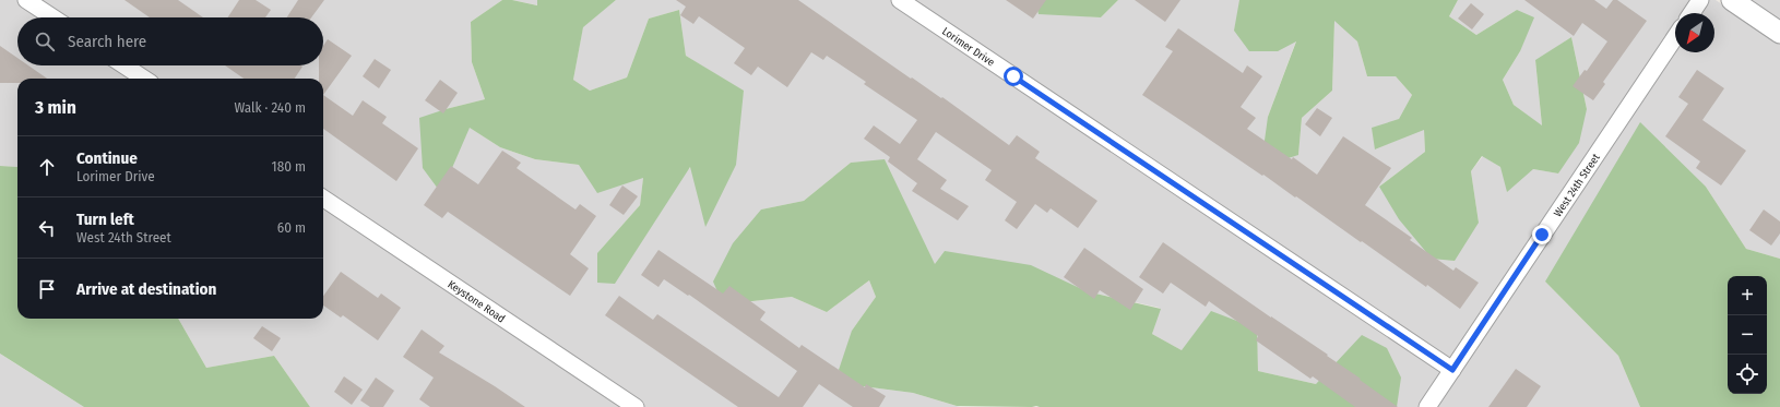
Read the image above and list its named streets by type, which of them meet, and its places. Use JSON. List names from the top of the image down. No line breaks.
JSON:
{"streets":{"street":["Lorimer Drive","West 24th Street","Keystone Road"]},"crossings":[["Lorimer Drive","West 24th Street"]],"north":"bottom left","page":{"search":"Search here","heading":["3 min","Walk · 240 m"],"list":[["Continue","Lorimer Drive","180 m"],["Turn left","West 24th Street","60 m"],"Arrive at destination"],"map_buttons":["+","−"]}}
